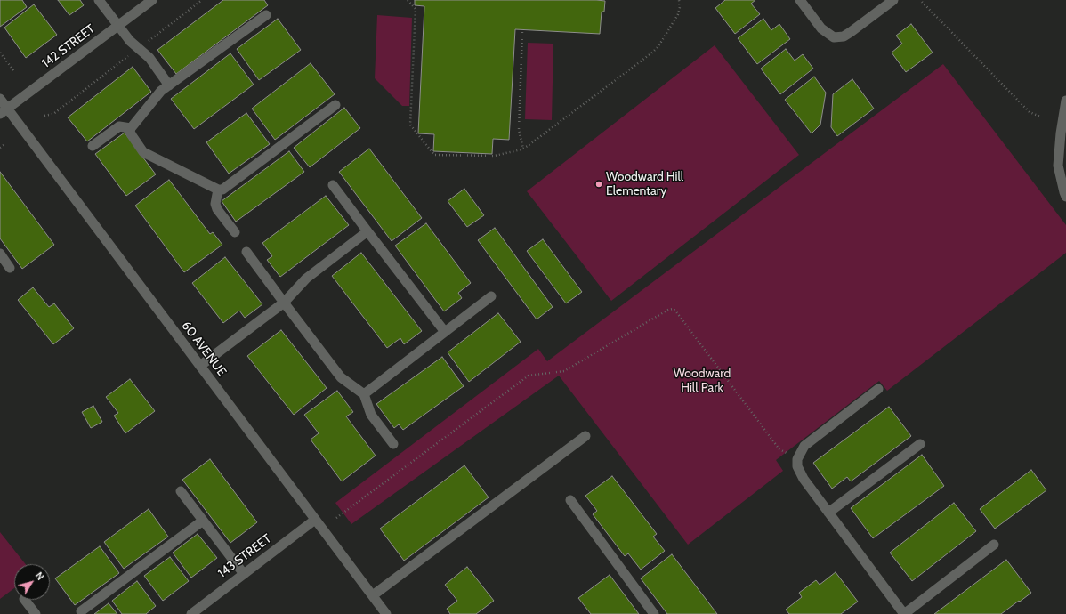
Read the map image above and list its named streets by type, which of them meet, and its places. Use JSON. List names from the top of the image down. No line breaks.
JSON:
{"streets":{"street":["142 STREET","60 AVENUE","143 STREET"]},"crossings":[["142 STREET","60 AVENUE"],["60 AVENUE","143 STREET"]],"parks":["Woodward Hill Park"],"places":["Woodward Hill Elementary"],"north":"top right"}
